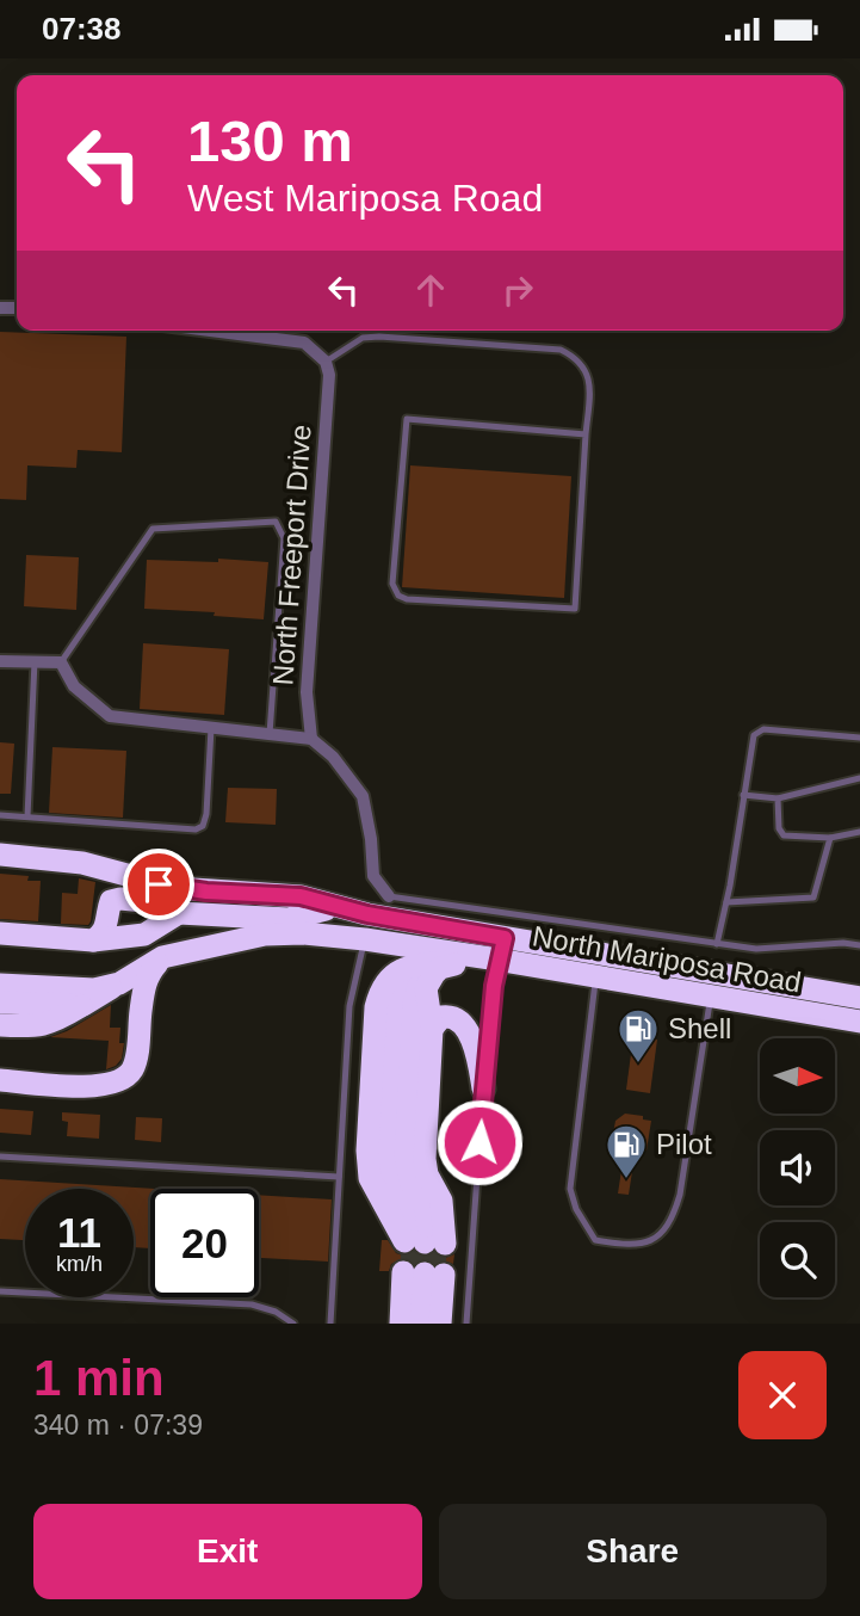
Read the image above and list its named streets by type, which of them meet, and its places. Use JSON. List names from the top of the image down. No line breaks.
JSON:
{"streets":{"highway":["North Mariposa Road"],"street":["North Freeport Drive"]},"places":{"fuel station":["Shell","Pilot"]},"north":"right","page":{"status":"07:38","turn":["130 m","West Mariposa Road"],"speed":"11 km/h","limit":"20","heading":["1 min","340 m · 07:39"],"buttons":["Exit","Share"]}}
